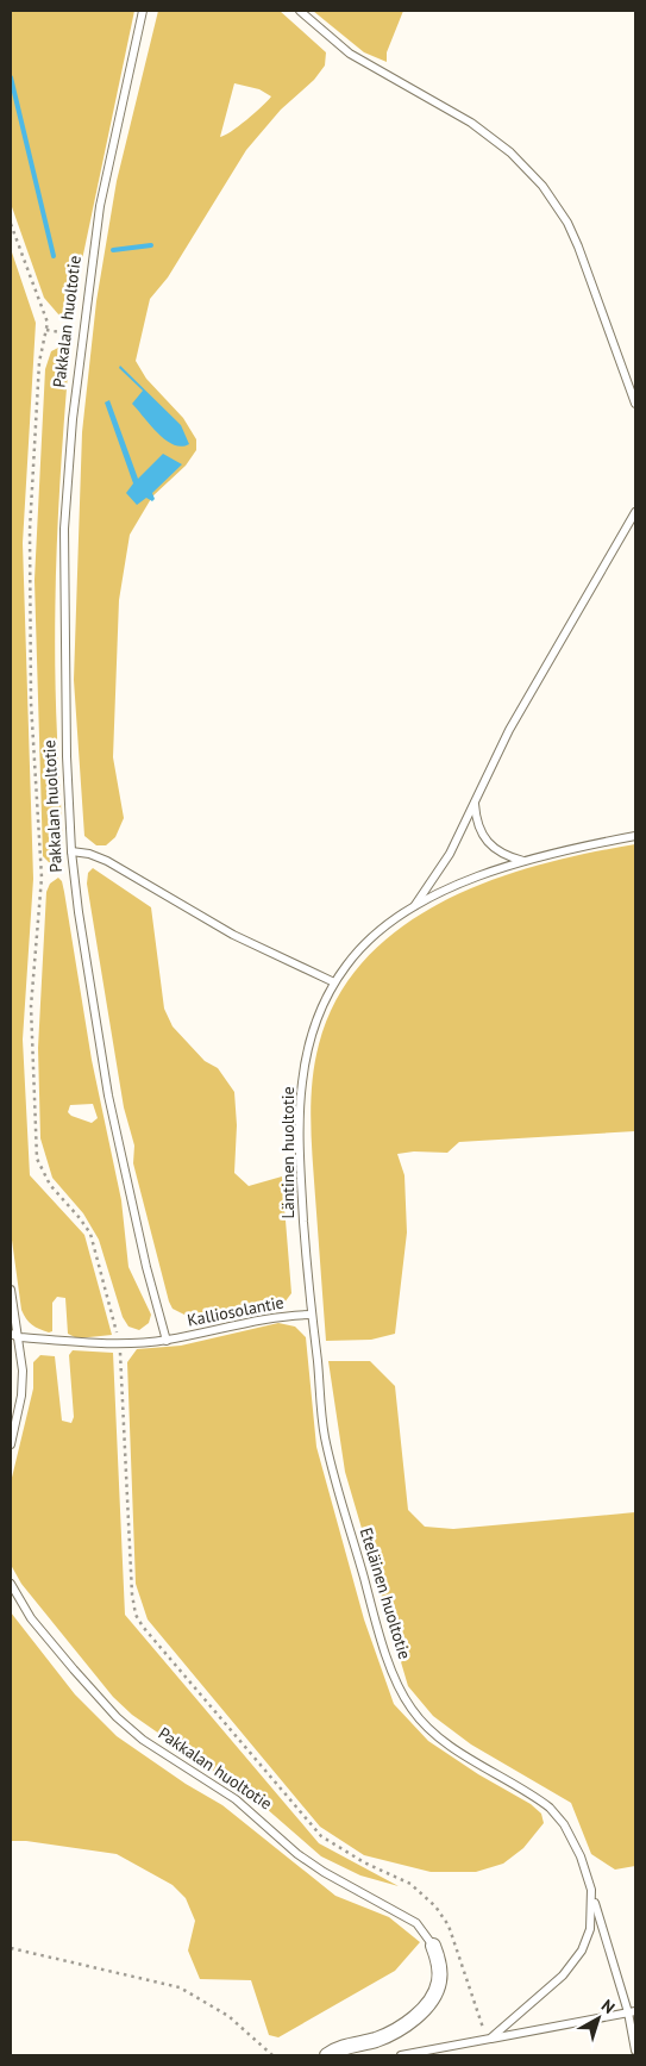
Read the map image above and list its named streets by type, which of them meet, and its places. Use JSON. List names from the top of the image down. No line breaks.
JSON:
{"streets":{"street":["Pakkalan huoltotie"],"lane":["Läntinen huoltotie","Kalliosolantie","Eteläinen huoltotie"]},"crossings":[["Pakkalan huoltotie","Kalliosolantie"],["Läntinen huoltotie","Kalliosolantie"],["Läntinen huoltotie","Eteläinen huoltotie"],["Kalliosolantie","Eteläinen huoltotie"]],"north":"top right"}
